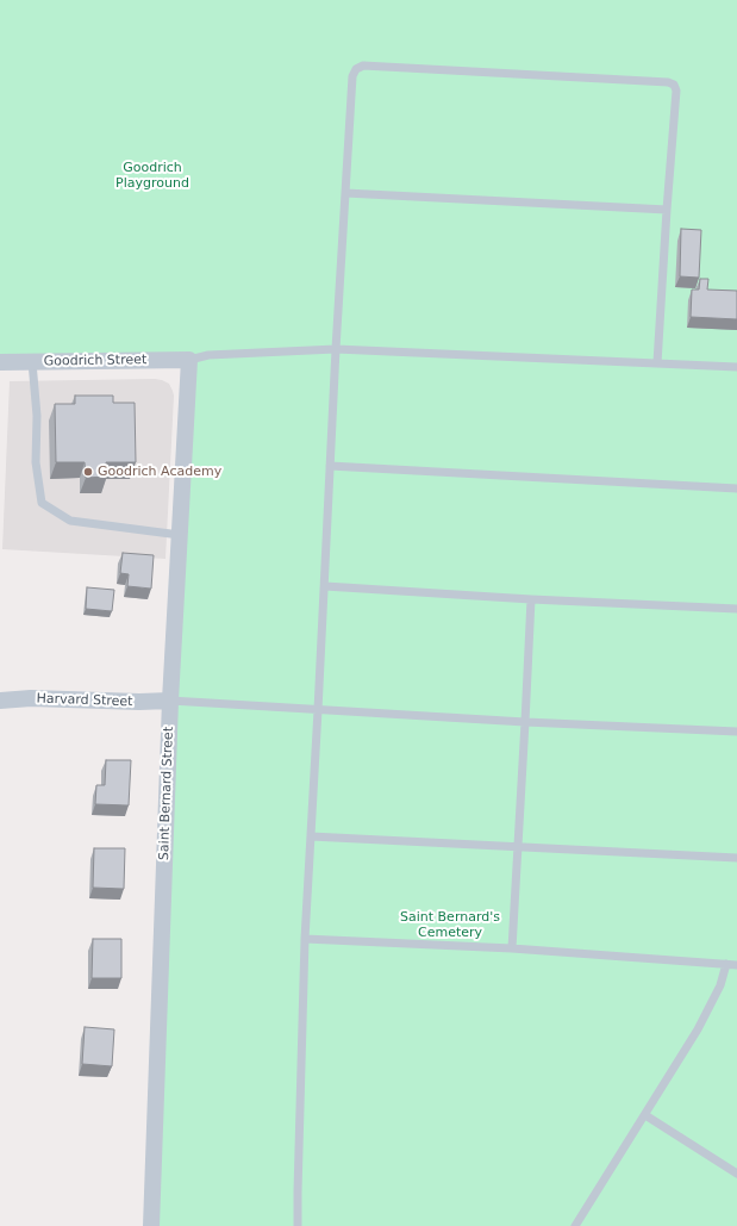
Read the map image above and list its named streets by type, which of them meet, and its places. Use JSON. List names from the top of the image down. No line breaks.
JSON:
{"streets":{"street":["Goodrich Street","Harvard Street","Saint Bernard Street"]},"crossings":[["Goodrich Street","Saint Bernard Street"],["Harvard Street","Saint Bernard Street"]],"parks":["Goodrich Playground","Saint Bernard's Cemetery"],"places":["Goodrich Academy"]}
